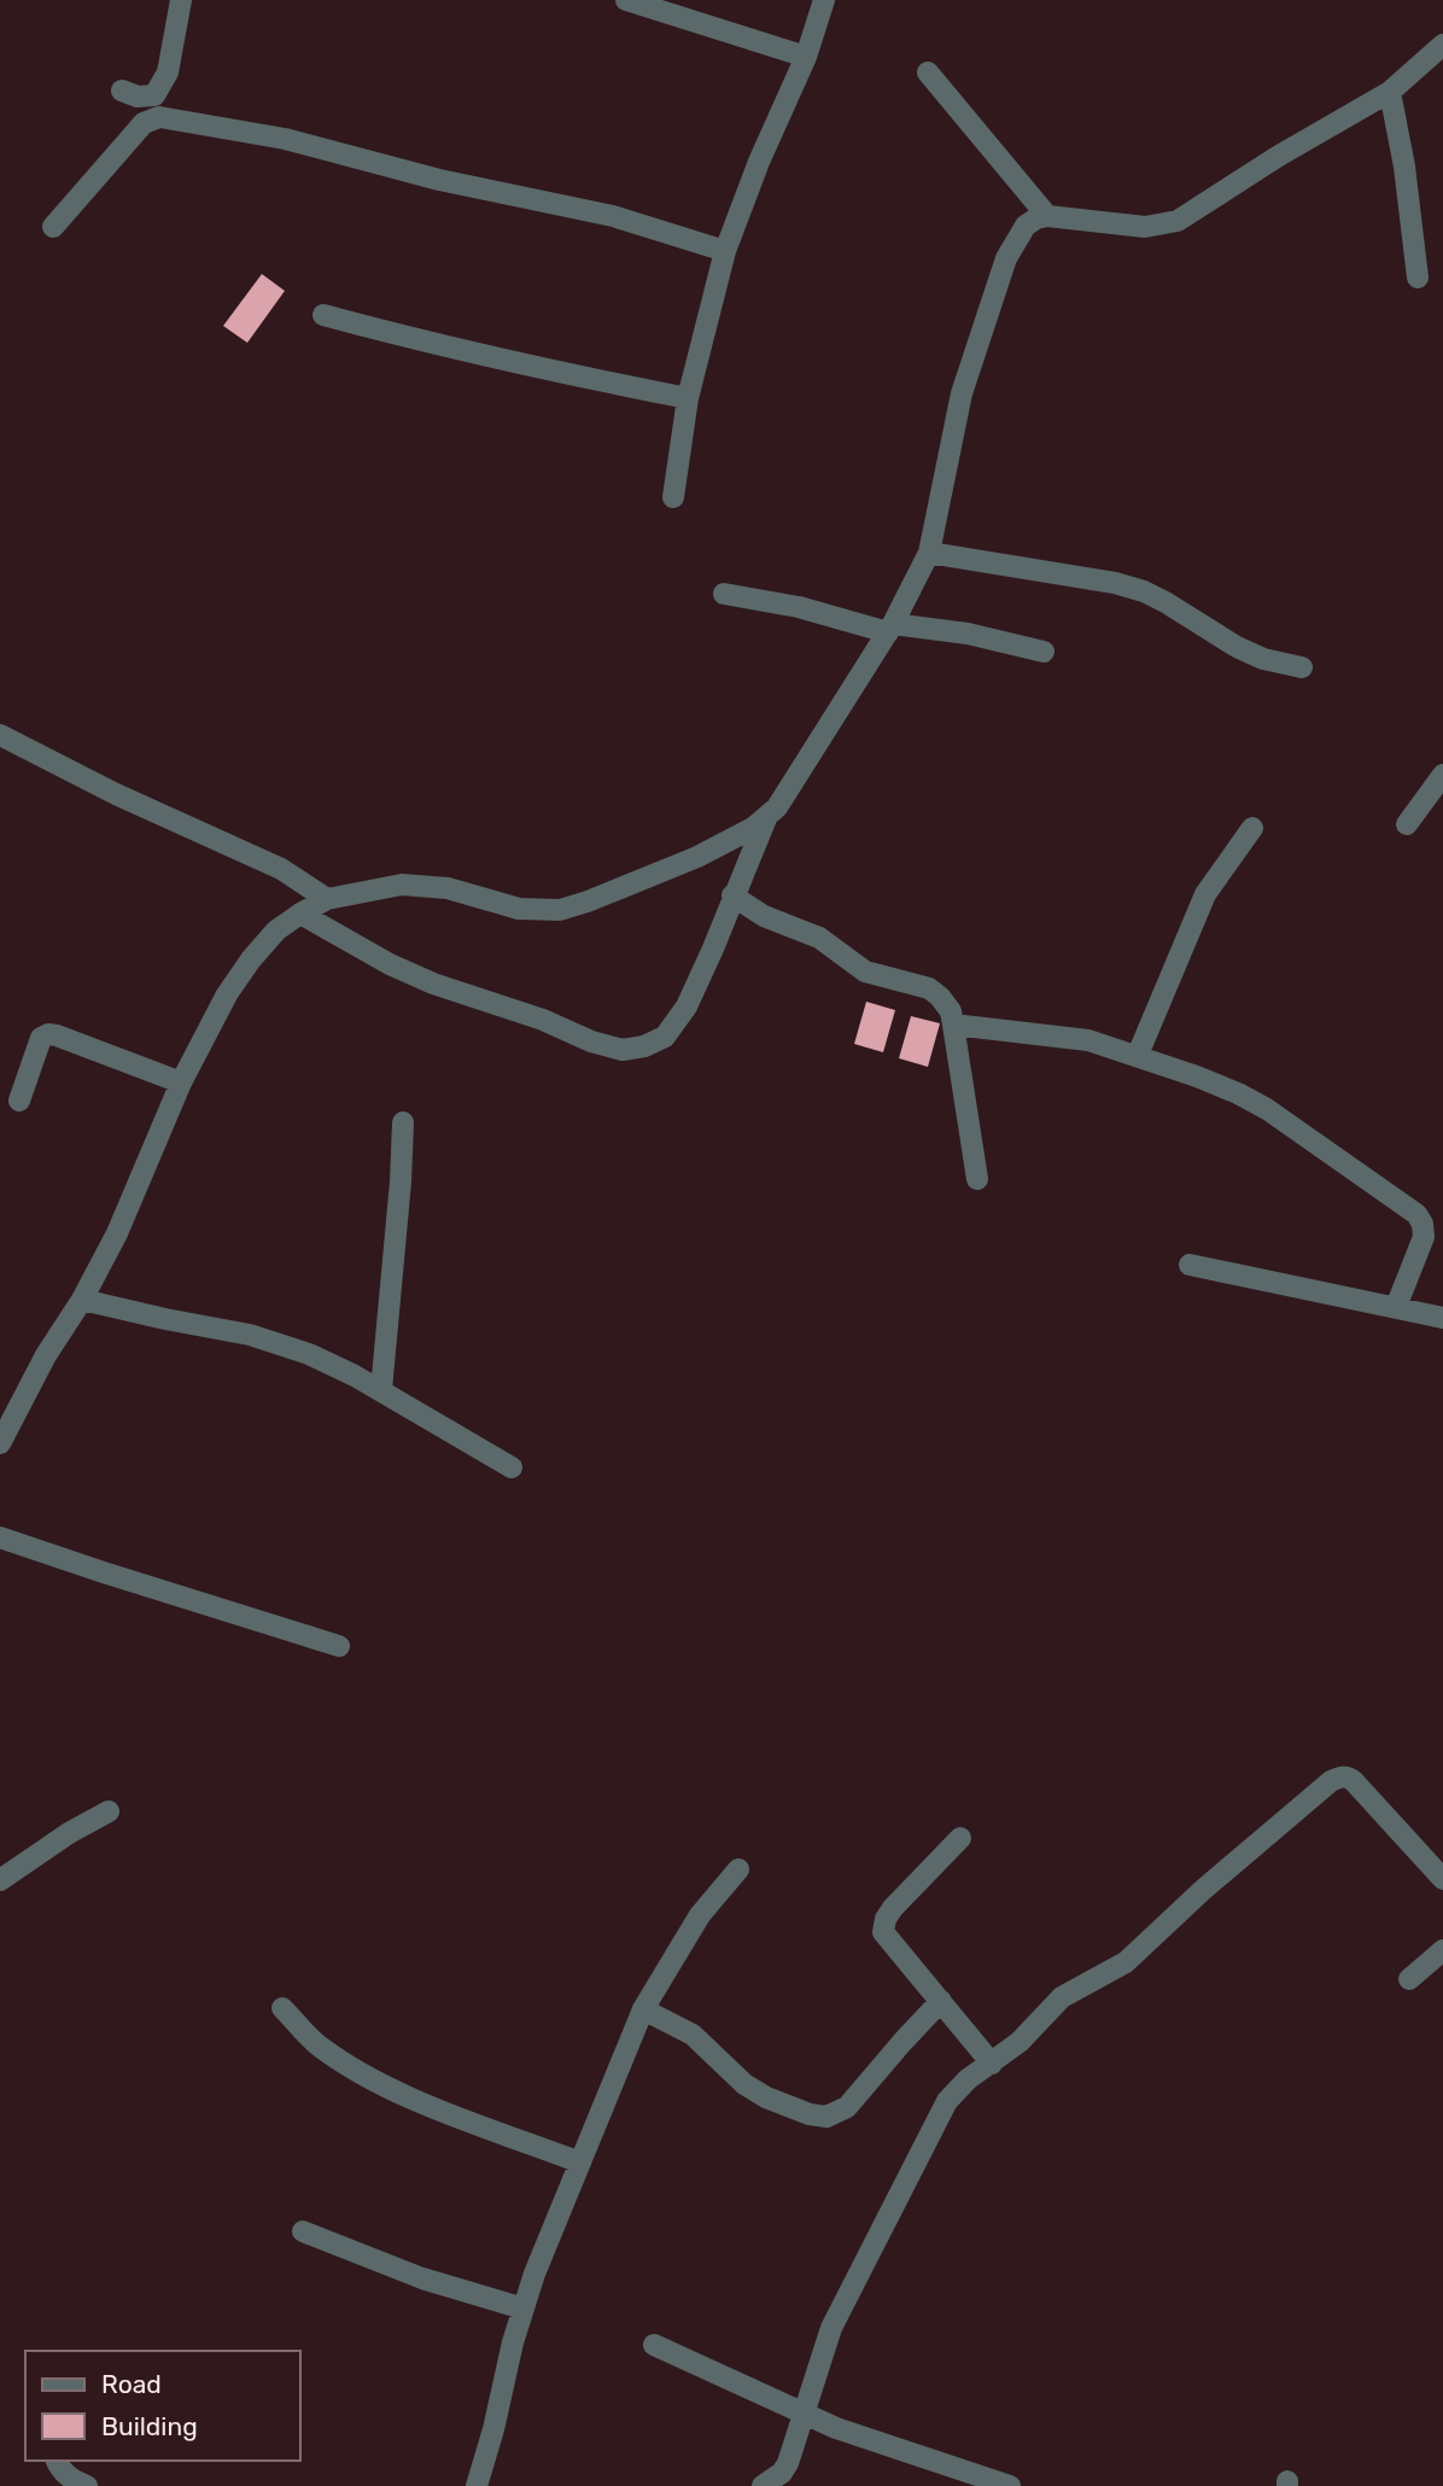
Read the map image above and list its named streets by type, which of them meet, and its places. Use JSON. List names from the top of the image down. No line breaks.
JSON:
{"legend":["Road","Building"]}
